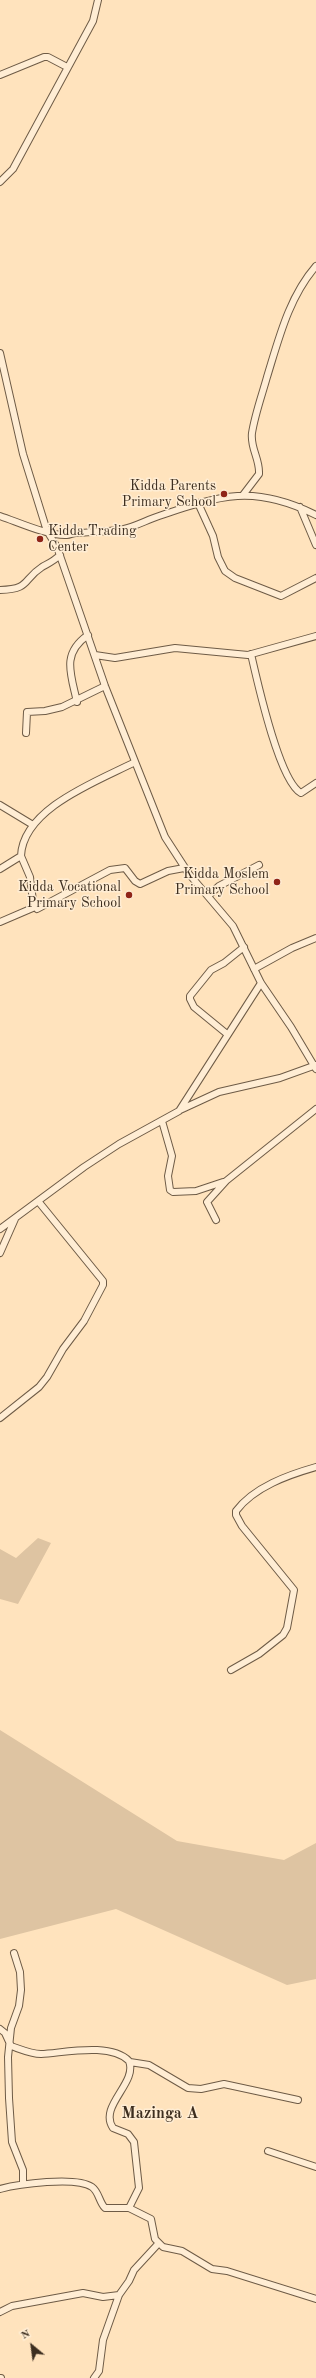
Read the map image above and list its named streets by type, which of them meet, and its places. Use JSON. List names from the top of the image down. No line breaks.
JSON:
{"districts":["Mazinga A"],"places":["Kidda Parents Primary School","Kidda Trading Center","Kidda Moslem Primary School","Kidda Vocational Primary School"],"north":"top left"}
